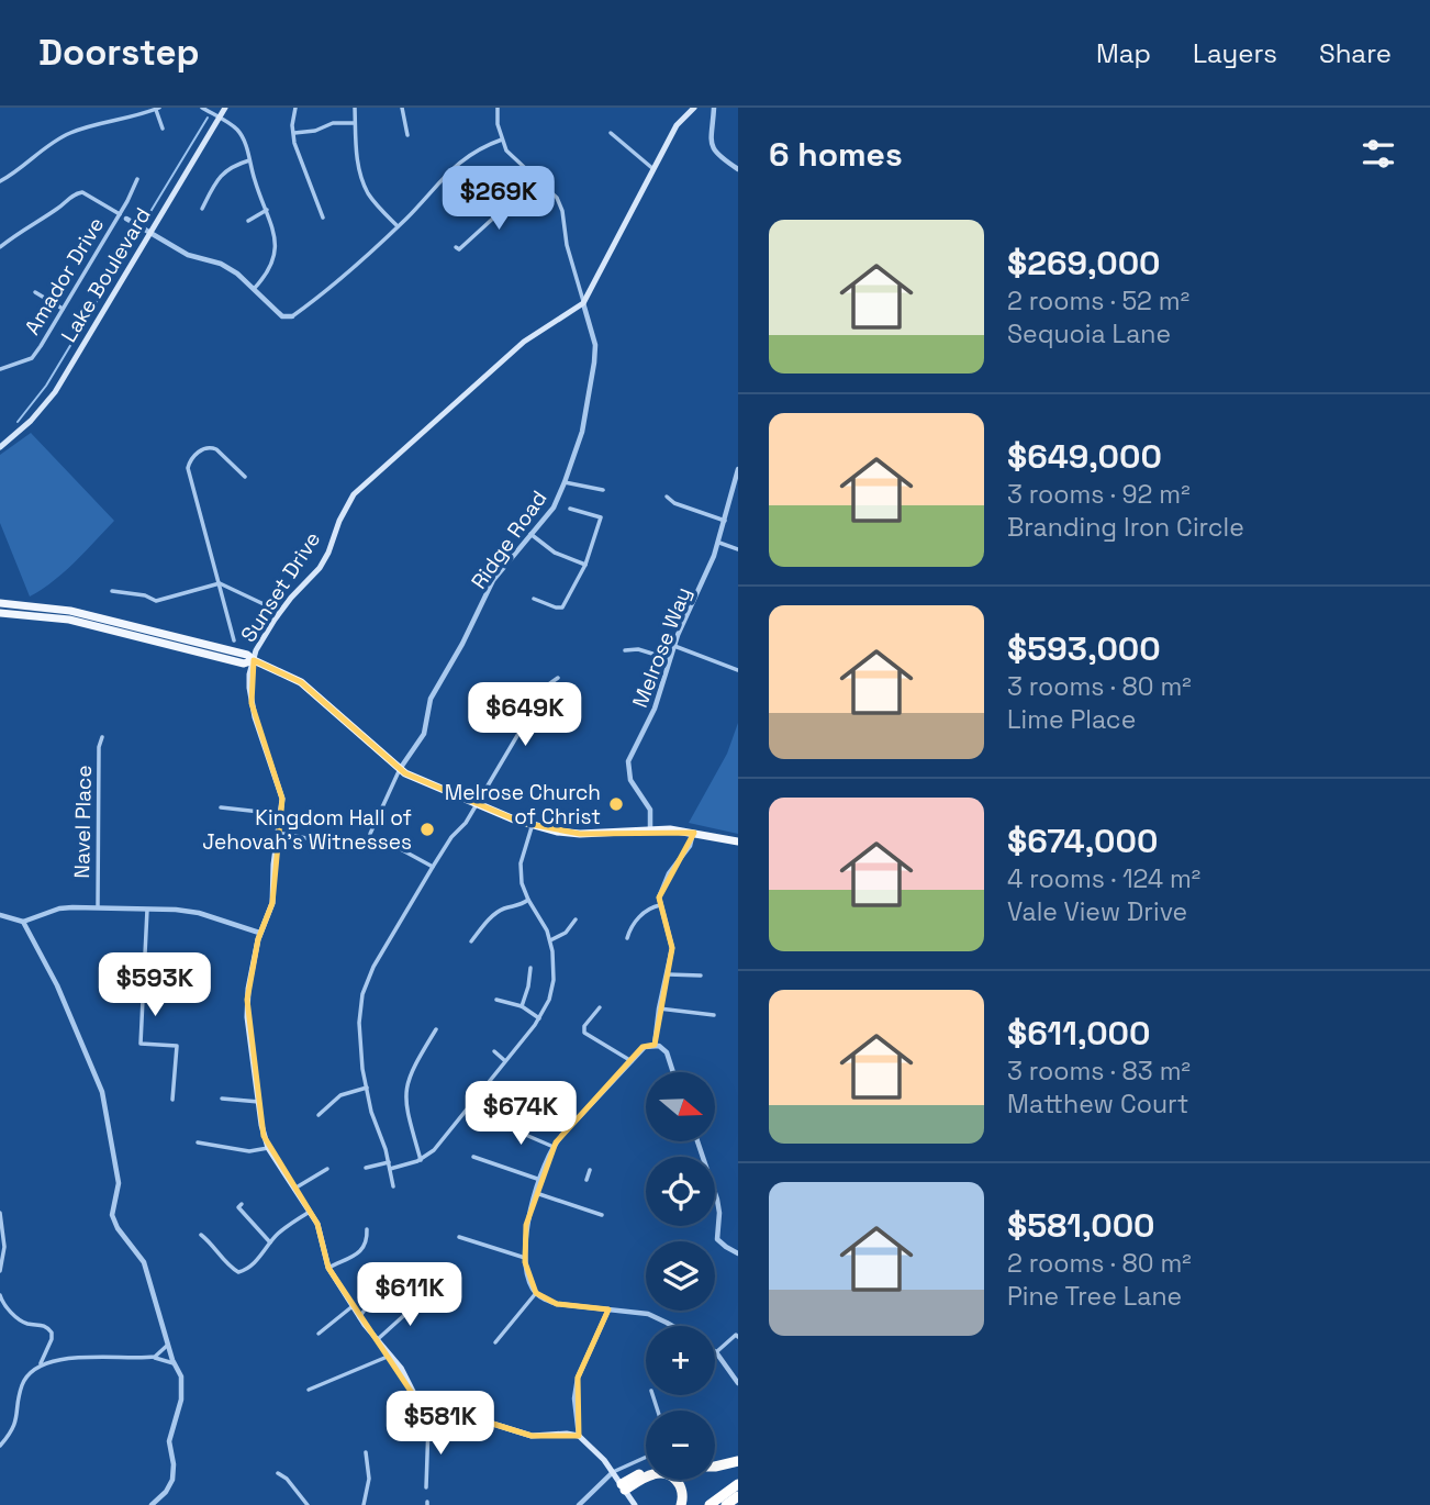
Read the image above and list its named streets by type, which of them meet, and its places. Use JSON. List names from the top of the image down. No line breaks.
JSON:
{"streets":{"main road":["Lake Boulevard","Sunset Drive"],"street":["Amador Drive","Ridge Road","Melrose Way","Navel Place"]},"crossings":[["Ridge Road","Sunset Drive"]],"places":["Melrose Church of Christ","Kingdom Hall of Jehovah’s Witnesses"],"north":"right","page":{"header":"Doorstep","nav":["Map","Layers","Share"],"heading":"6 homes","price":["$269K","$649K","$593K","$674K","$611K","$581K"],"list":[{"name":"$269,000","note":"2 rooms · 52 m² · Sequoia Lane"},{"name":"$649,000","note":"3 rooms · 92 m² · Branding Iron Circle"},{"name":"$593,000","note":"3 rooms · 80 m² · Lime Place"},{"name":"$674,000","note":"4 rooms · 124 m² · Vale View Drive"},{"name":"$611,000","note":"3 rooms · 83 m² · Matthew Court"},{"name":"$581,000","note":"2 rooms · 80 m² · Pine Tree Lane"}],"map_buttons":["+","−"]}}
